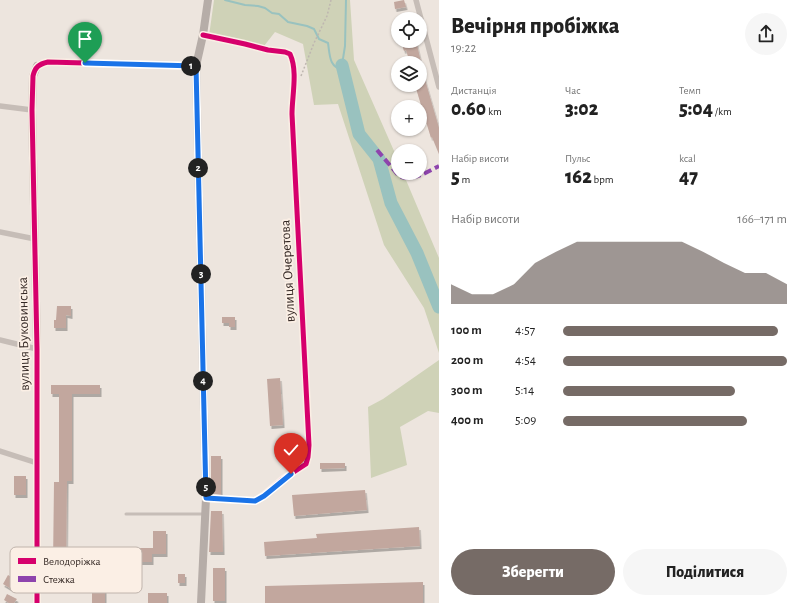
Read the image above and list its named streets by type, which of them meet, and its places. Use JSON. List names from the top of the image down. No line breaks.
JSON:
{"streets":{"street":["вулиця Очеретова","вулиця Буковинська"]},"legend":["Велодоріжка","Стежка"],"page":{"heading":["Вечірня пробіжка","19:22"],"map_buttons":["+","−"],"pins":["1","2","3","4","5"],"stats":[["Дистанція","0.60 km"],["Час","3:02"],["Темп","5:04 /km"],["Набір висоти","5 m"],["Пульс","162 bpm"],["kcal","47"]],"chart":["Набір висоти","166–171 m"],"list":[{"name":"100 m","note":"4:57"},{"name":"200 m","note":"4:54"},{"name":"300 m","note":"5:14"},{"name":"400 m","note":"5:09"}],"buttons":["Зберегти","Поділитися"]}}
